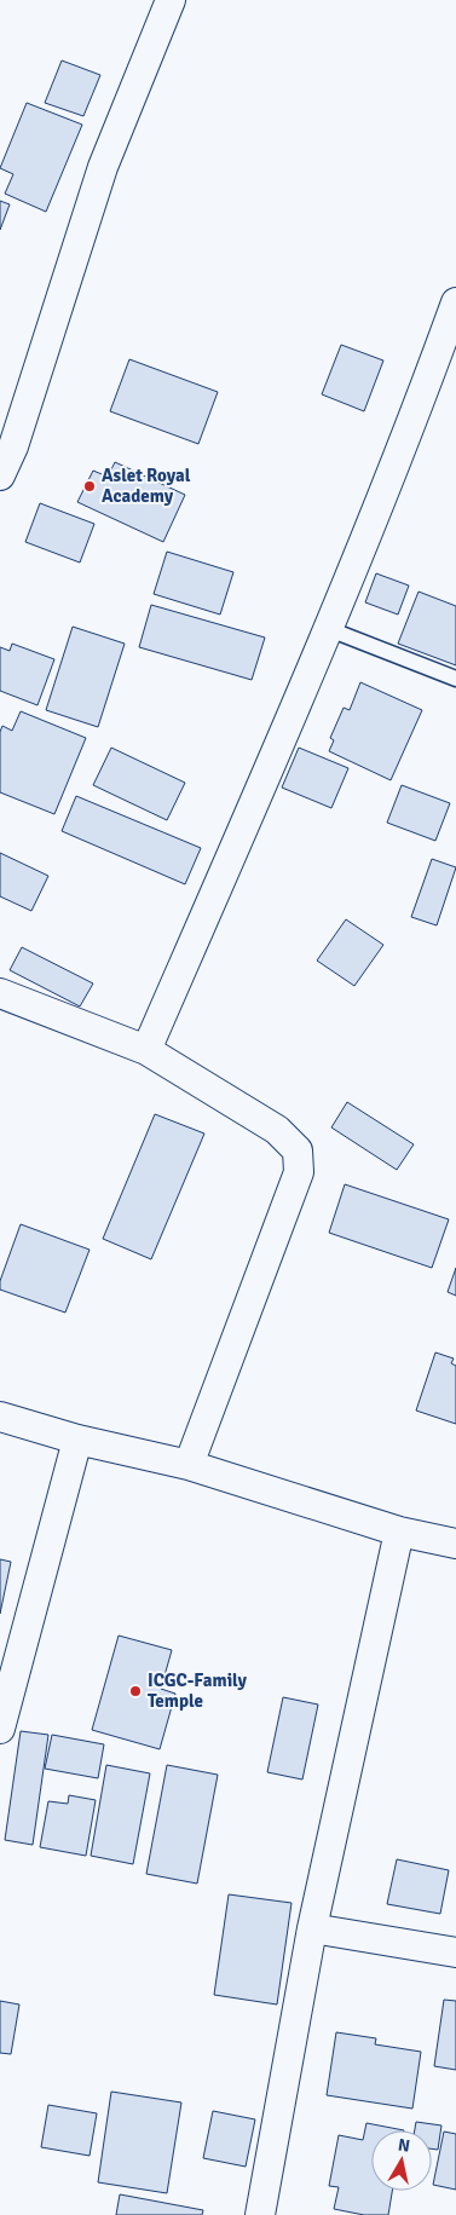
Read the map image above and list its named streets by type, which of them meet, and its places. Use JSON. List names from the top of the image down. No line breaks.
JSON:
{"places":["Aslet Royal Academy","ICGC-Family Temple"],"north":"top"}
